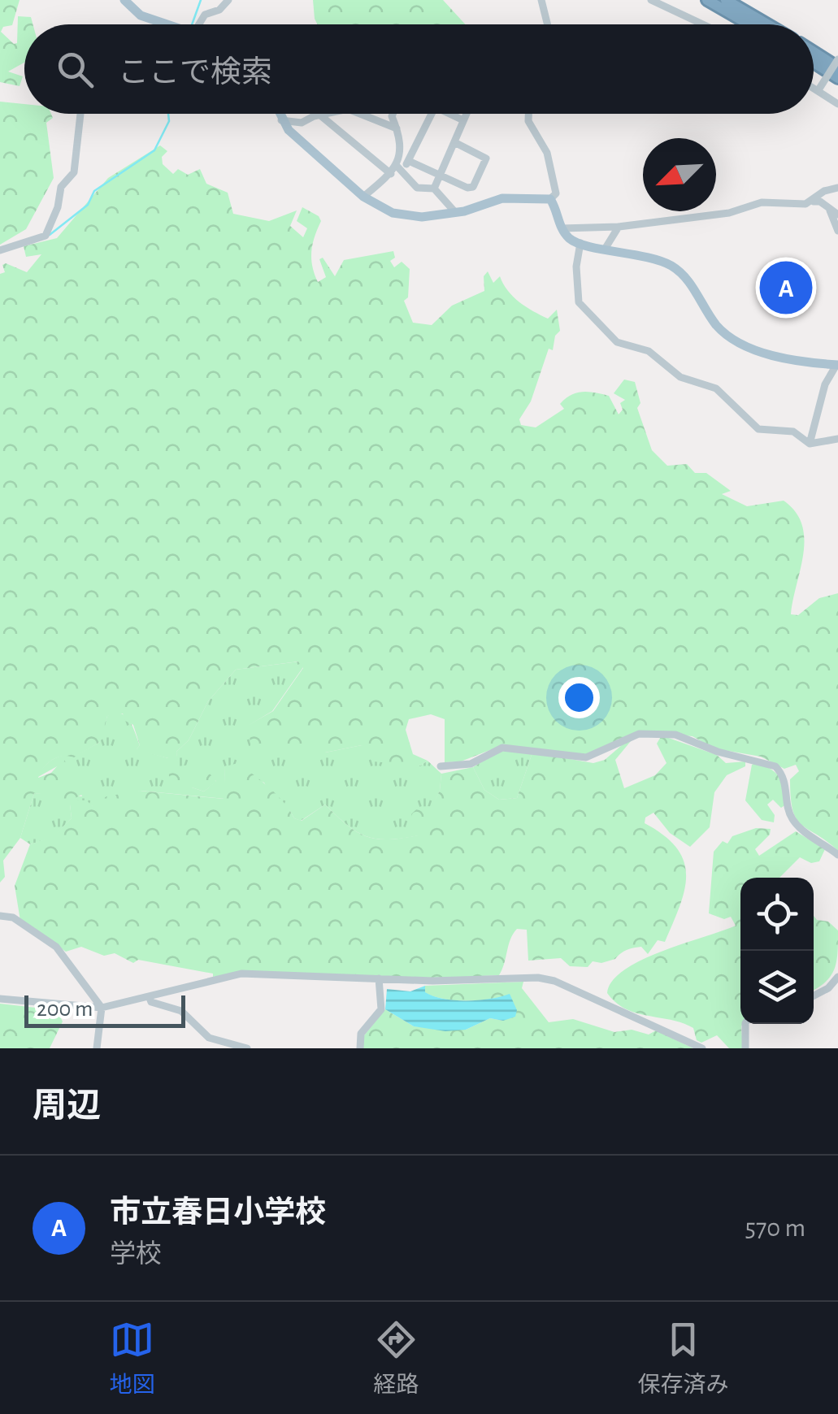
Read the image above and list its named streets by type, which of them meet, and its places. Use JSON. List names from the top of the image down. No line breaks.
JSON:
{"scale_bar":"200 m","north":"bottom left","page":{"search":"ここで検索","pins":"A","scale":"200 m","heading":"周辺","list":[{"mark":"A","name":"市立春日小学校","note":"学校","value":"570 m"}],"nav":["地図","経路","保存済み"]}}
